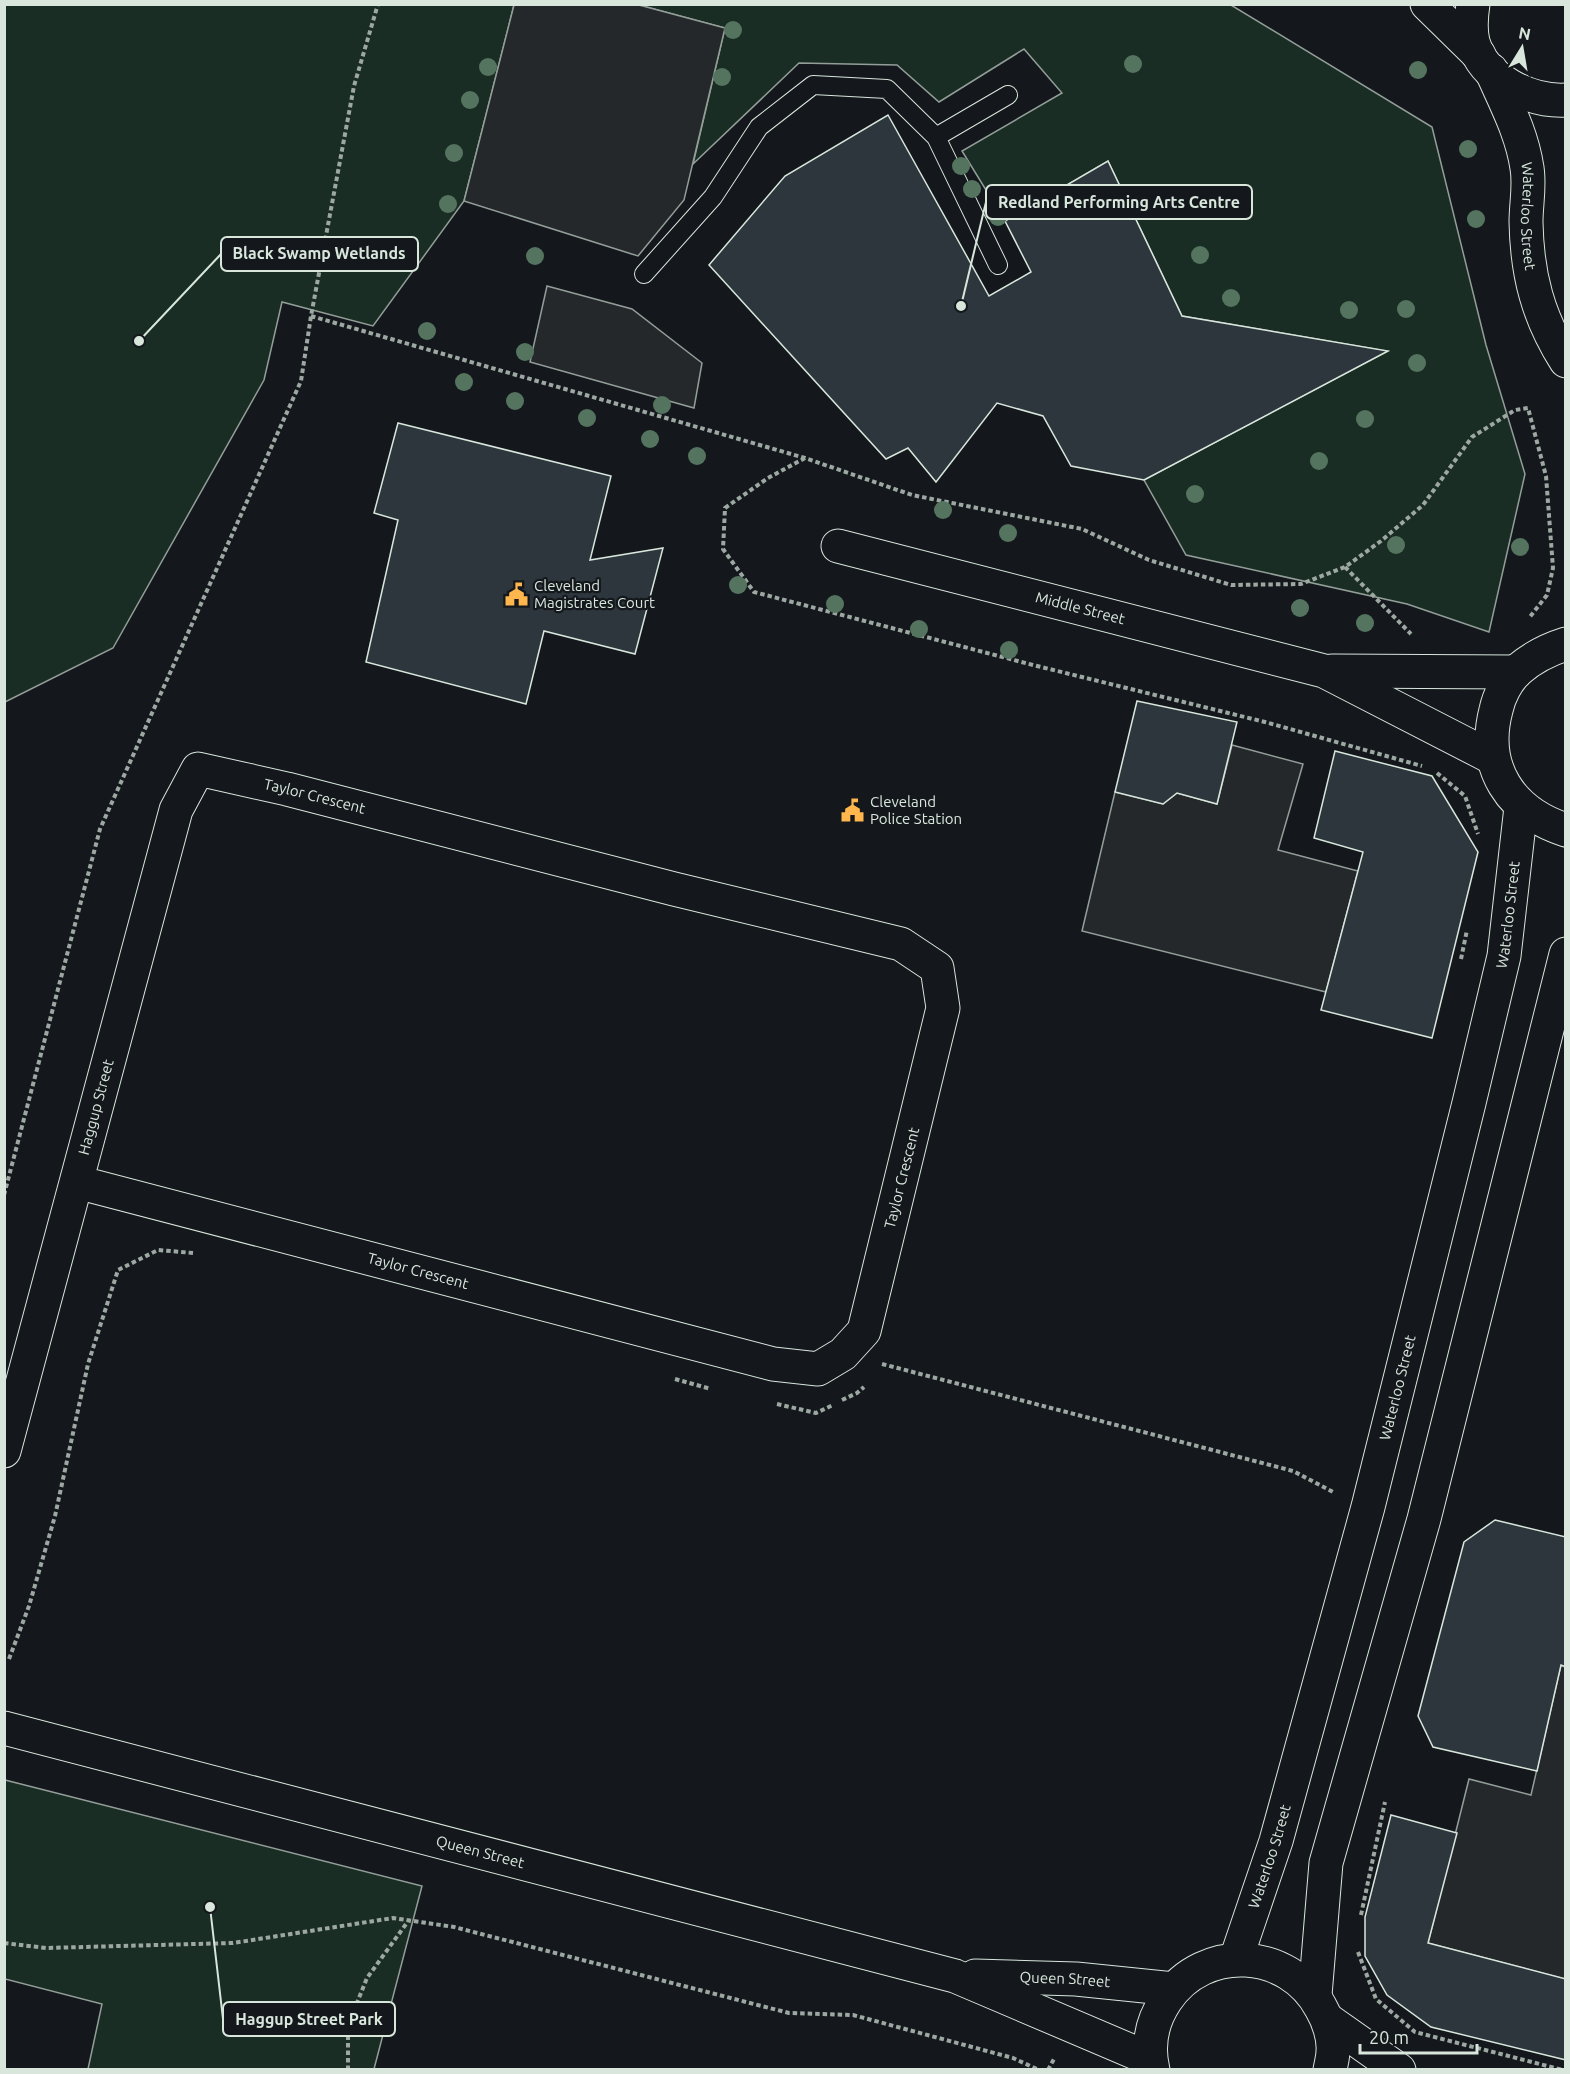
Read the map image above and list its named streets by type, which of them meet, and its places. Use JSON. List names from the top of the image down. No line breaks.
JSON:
{"streets":{"main road":["Waterloo Street","Middle Street","Taylor Crescent","Haggup Street","Queen Street"]},"crossings":[["Taylor Crescent","Haggup Street"]],"places":{"other":["Redland Performing Arts Centre","Black Swamp Wetlands","Haggup Street Park"],"public building":["Cleveland Magistrates Court","Cleveland Police Station"]},"scale_bar":"20 m","north":"top"}
